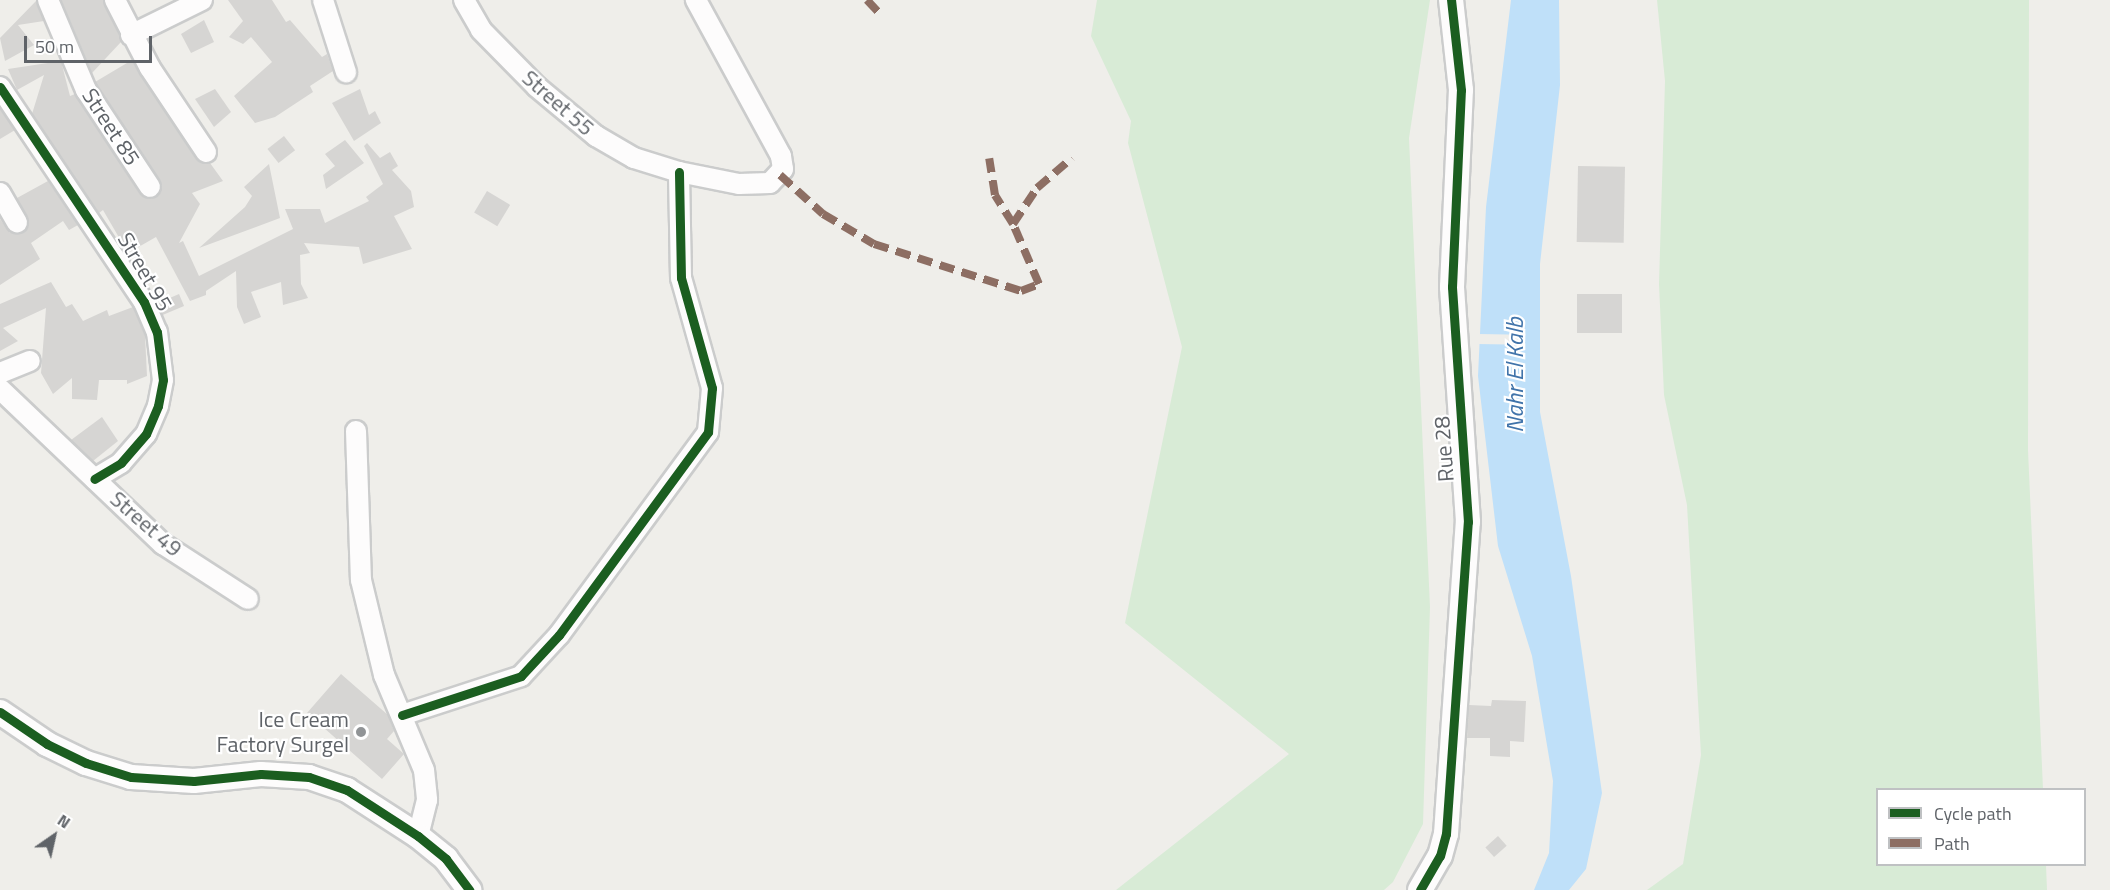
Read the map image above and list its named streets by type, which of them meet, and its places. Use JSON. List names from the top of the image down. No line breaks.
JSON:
{"streets":{"street":["Street 55","Street 85","Street 95","Rue 28","Street 49"]},"crossings":[["Street 95","Street 49"]],"water":["Nahr El Kalb"],"places":["Ice Cream Factory Surgel"],"legend":["Cycle path","Path"],"scale_bar":"50 m","north":"top right"}
